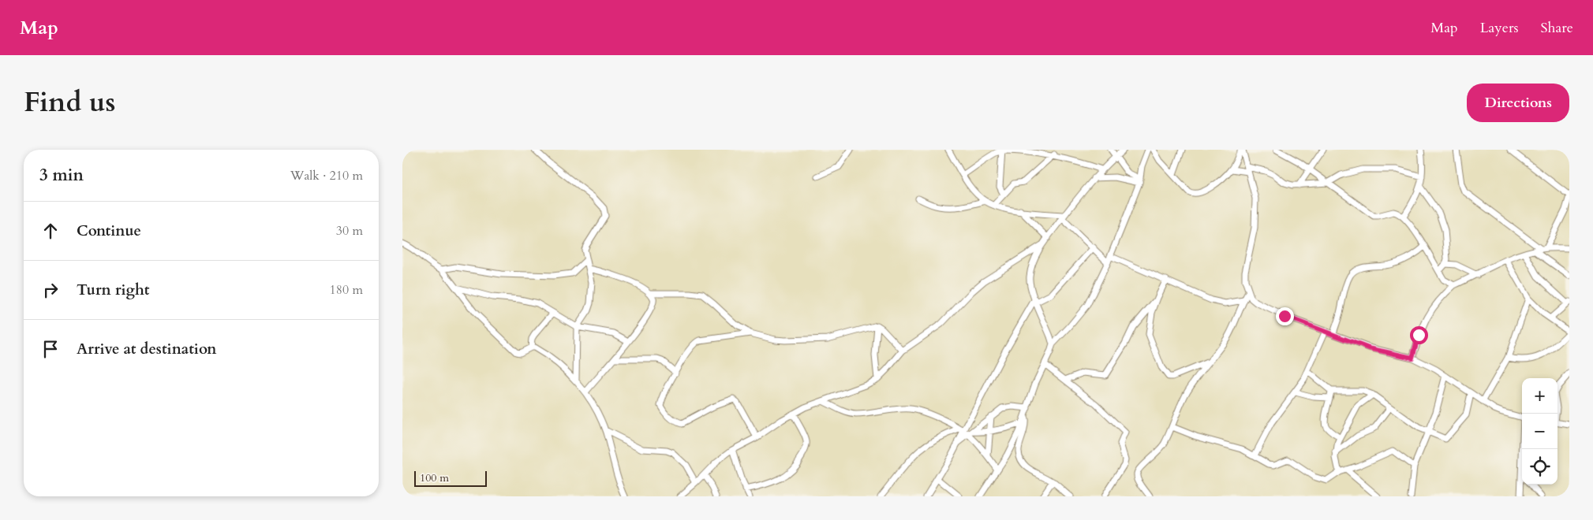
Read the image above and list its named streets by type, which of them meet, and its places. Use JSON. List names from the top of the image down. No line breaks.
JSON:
{"scale_bar":"100 m","page":{"header":"Map","nav":["Map","Layers","Share"],"title":"Find us","buttons":"Directions","heading":["3 min","Walk · 210 m"],"list":[["Continue","30 m"],["Turn right","180 m"],"Arrive at destination"],"map_buttons":["+","−"],"scale":"100 m"}}
